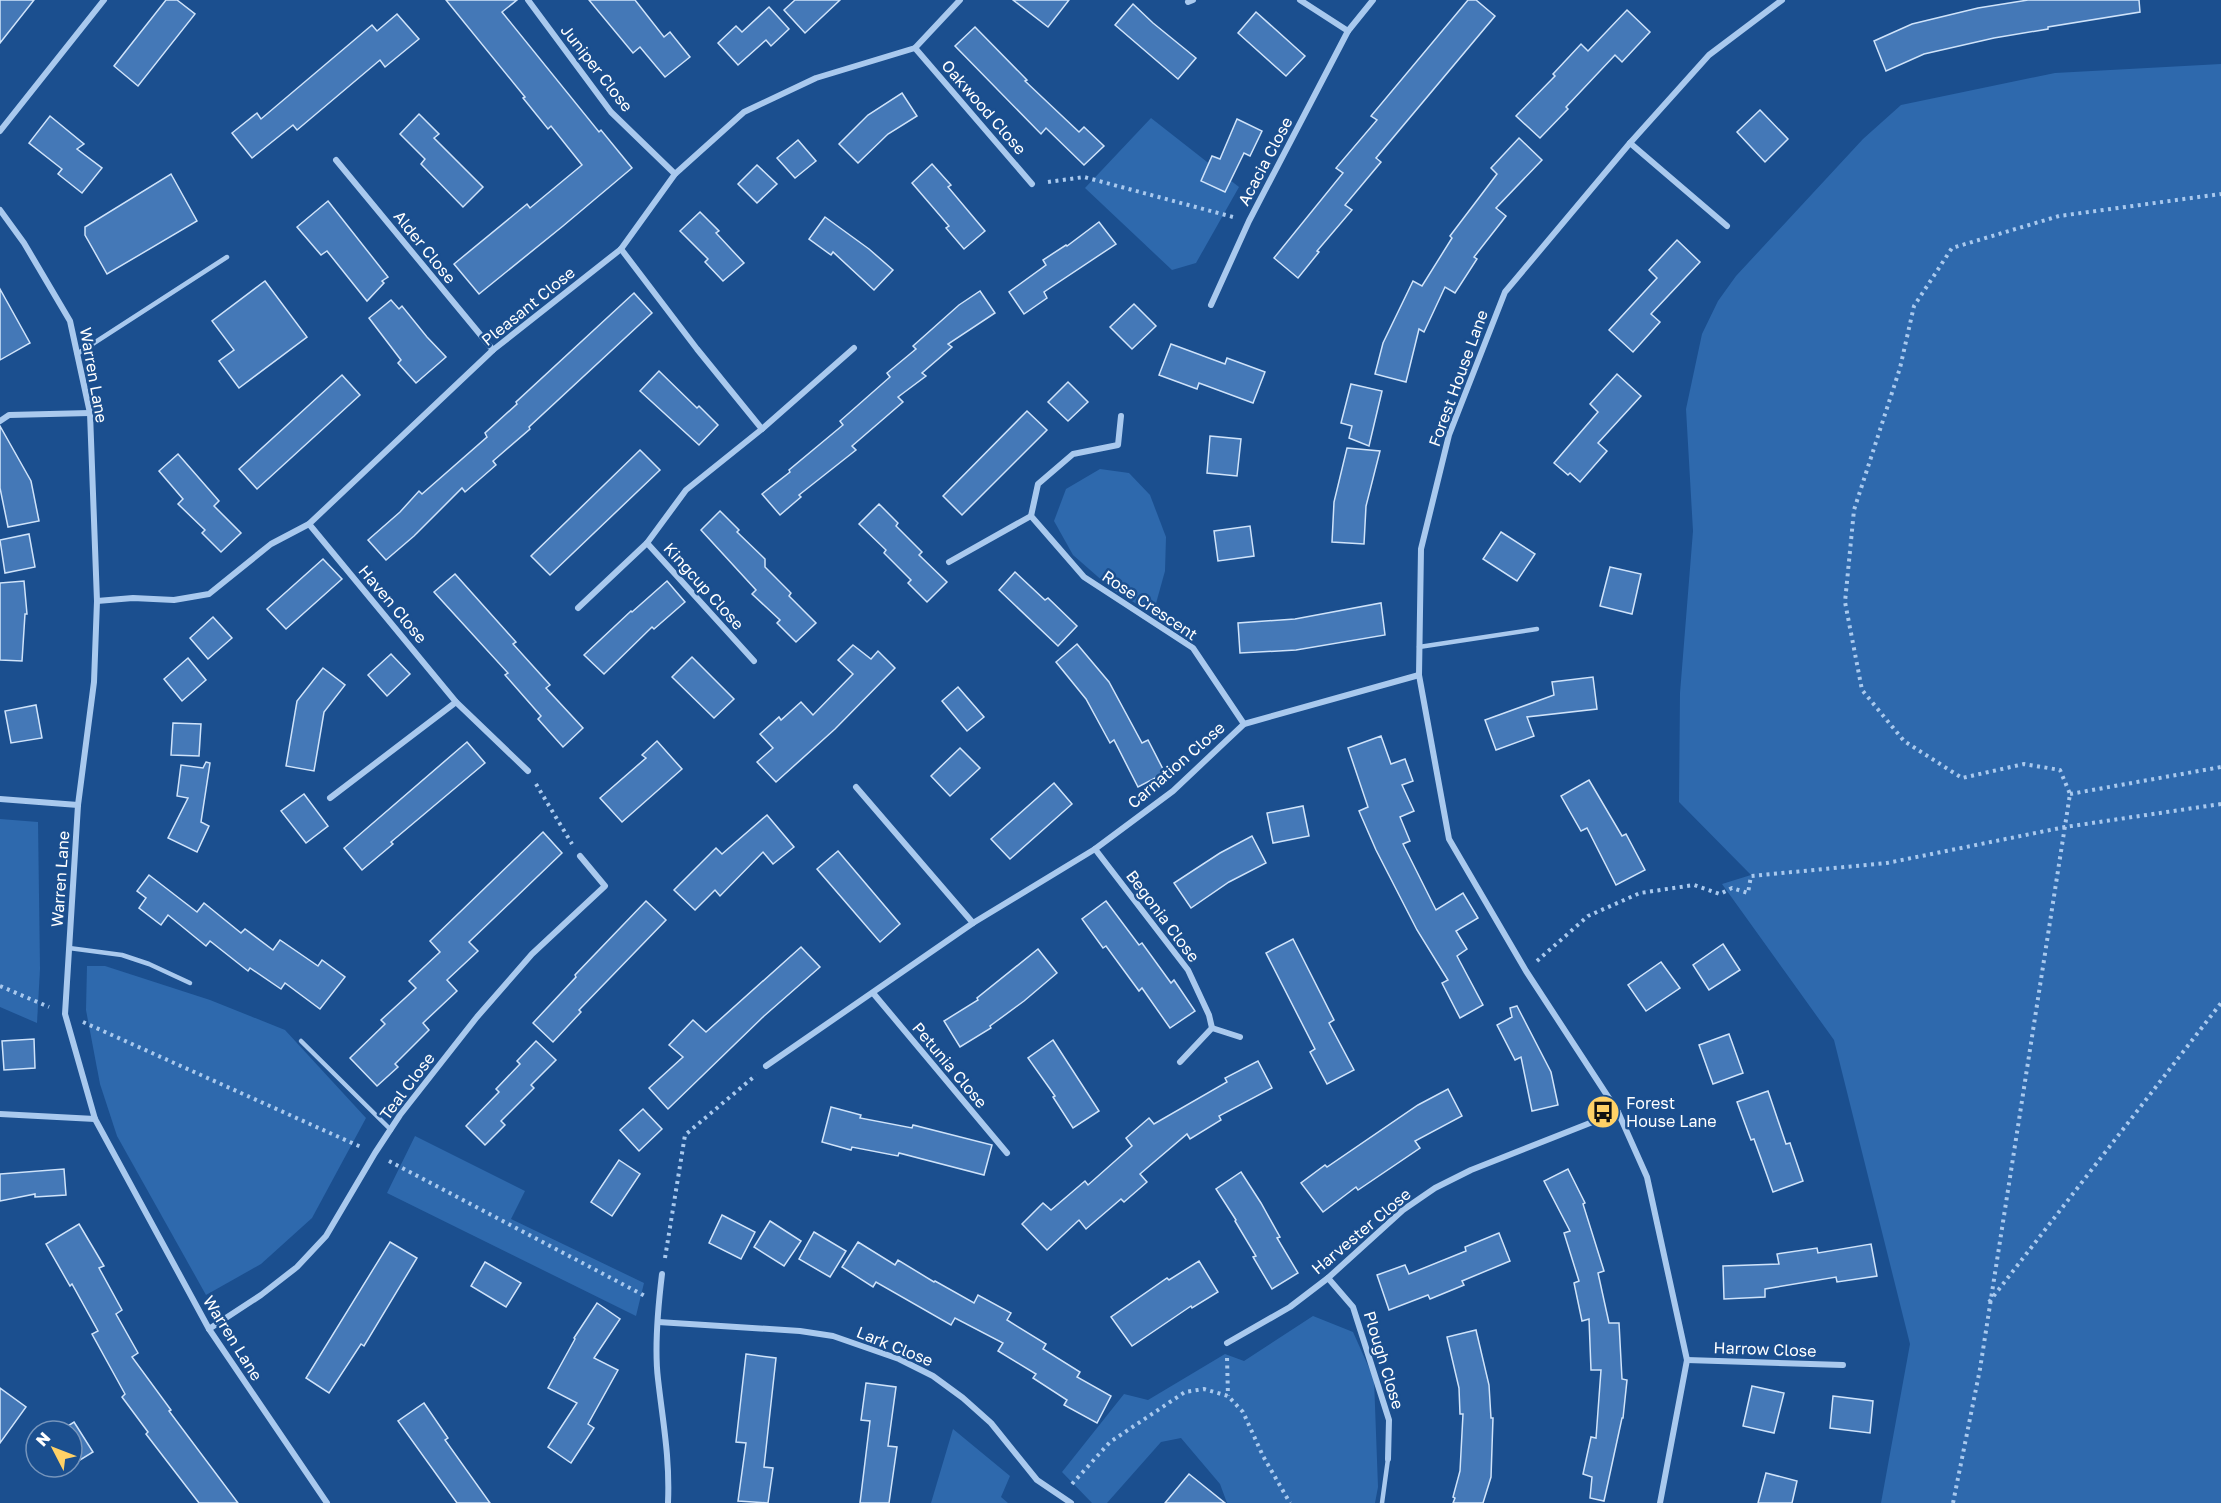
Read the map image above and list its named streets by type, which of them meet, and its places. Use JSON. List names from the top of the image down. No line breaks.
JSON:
{"streets":{"street":["Juniper Close","Oakwood Close","Acacia Close","Alder Close","Pleasant Close","Warren Lane","Forest House Lane","Kingcup Close","Haven Close","Rose Crescent","Carnation Close","Begonia Close","Petunia Close","Teal Close","Harvester Close","Lark Close","Harrow Close","Plough Close"]},"crossings":[["Juniper Close","Pleasant Close"],["Oakwood Close","Pleasant Close"],["Alder Close","Pleasant Close"],["Pleasant Close","Warren Lane"],["Pleasant Close","Haven Close"],["Warren Lane","Teal Close"],["Forest House Lane","Carnation Close"],["Forest House Lane","Harvester Close"],["Forest House Lane","Harrow Close"],["Rose Crescent","Carnation Close"],["Carnation Close","Begonia Close"],["Carnation Close","Petunia Close"],["Harvester Close","Plough Close"]],"places":{"bus stop":["Forest House Lane"]},"north":"top left"}
